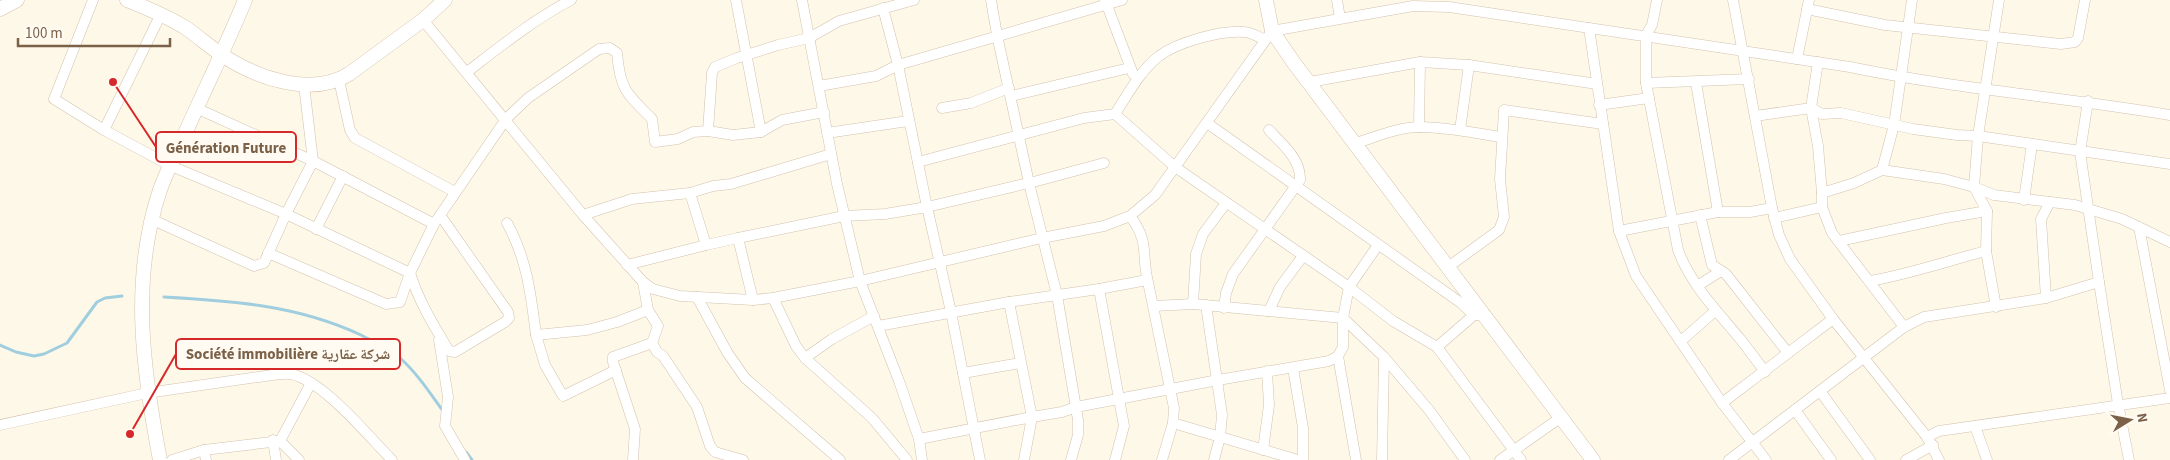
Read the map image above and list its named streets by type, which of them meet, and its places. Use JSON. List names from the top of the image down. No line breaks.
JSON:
{"places":["Génération Future","Société immobilière شركة عقارية"],"scale_bar":"100 m","north":"right"}
